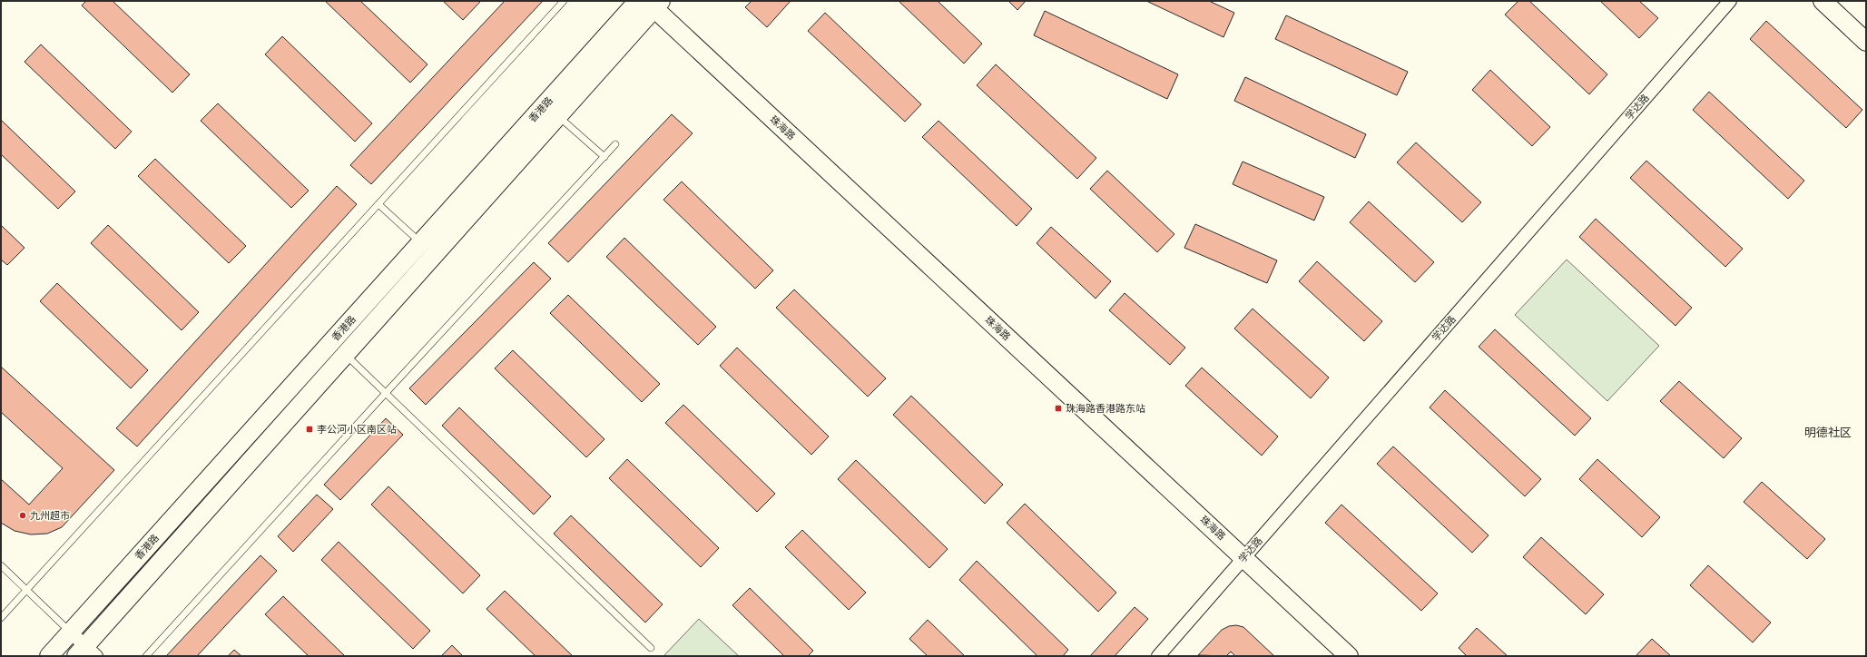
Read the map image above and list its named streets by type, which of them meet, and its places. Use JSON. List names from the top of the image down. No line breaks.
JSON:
{"streets":{"main road":["香港路","珠海路"],"street":["学达路"]},"crossings":[["学达路","珠海路"],["香港路","珠海路"]],"districts":["明德社区"],"places":{"transit":["珠海路香港路东站","李公河小区南区站"],"other":["九州超市"]}}
